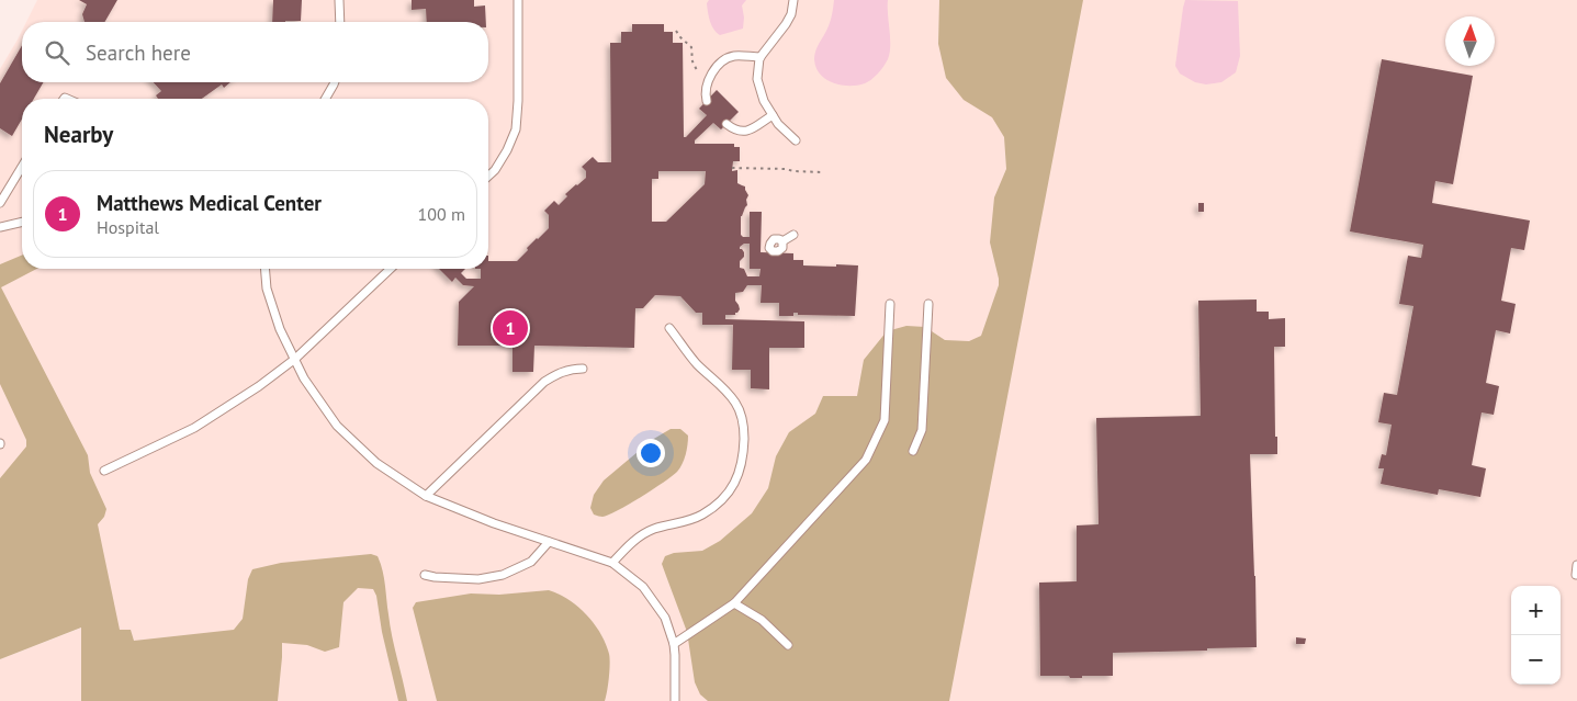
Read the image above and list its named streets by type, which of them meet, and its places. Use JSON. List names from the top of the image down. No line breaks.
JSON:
{"north":"top","page":{"search":"Search here","heading":"Nearby","list":[{"mark":"1","name":"Matthews Medical Center","note":"Hospital","value":"100 m"}],"pins":"1","map_buttons":["+","−"]}}
